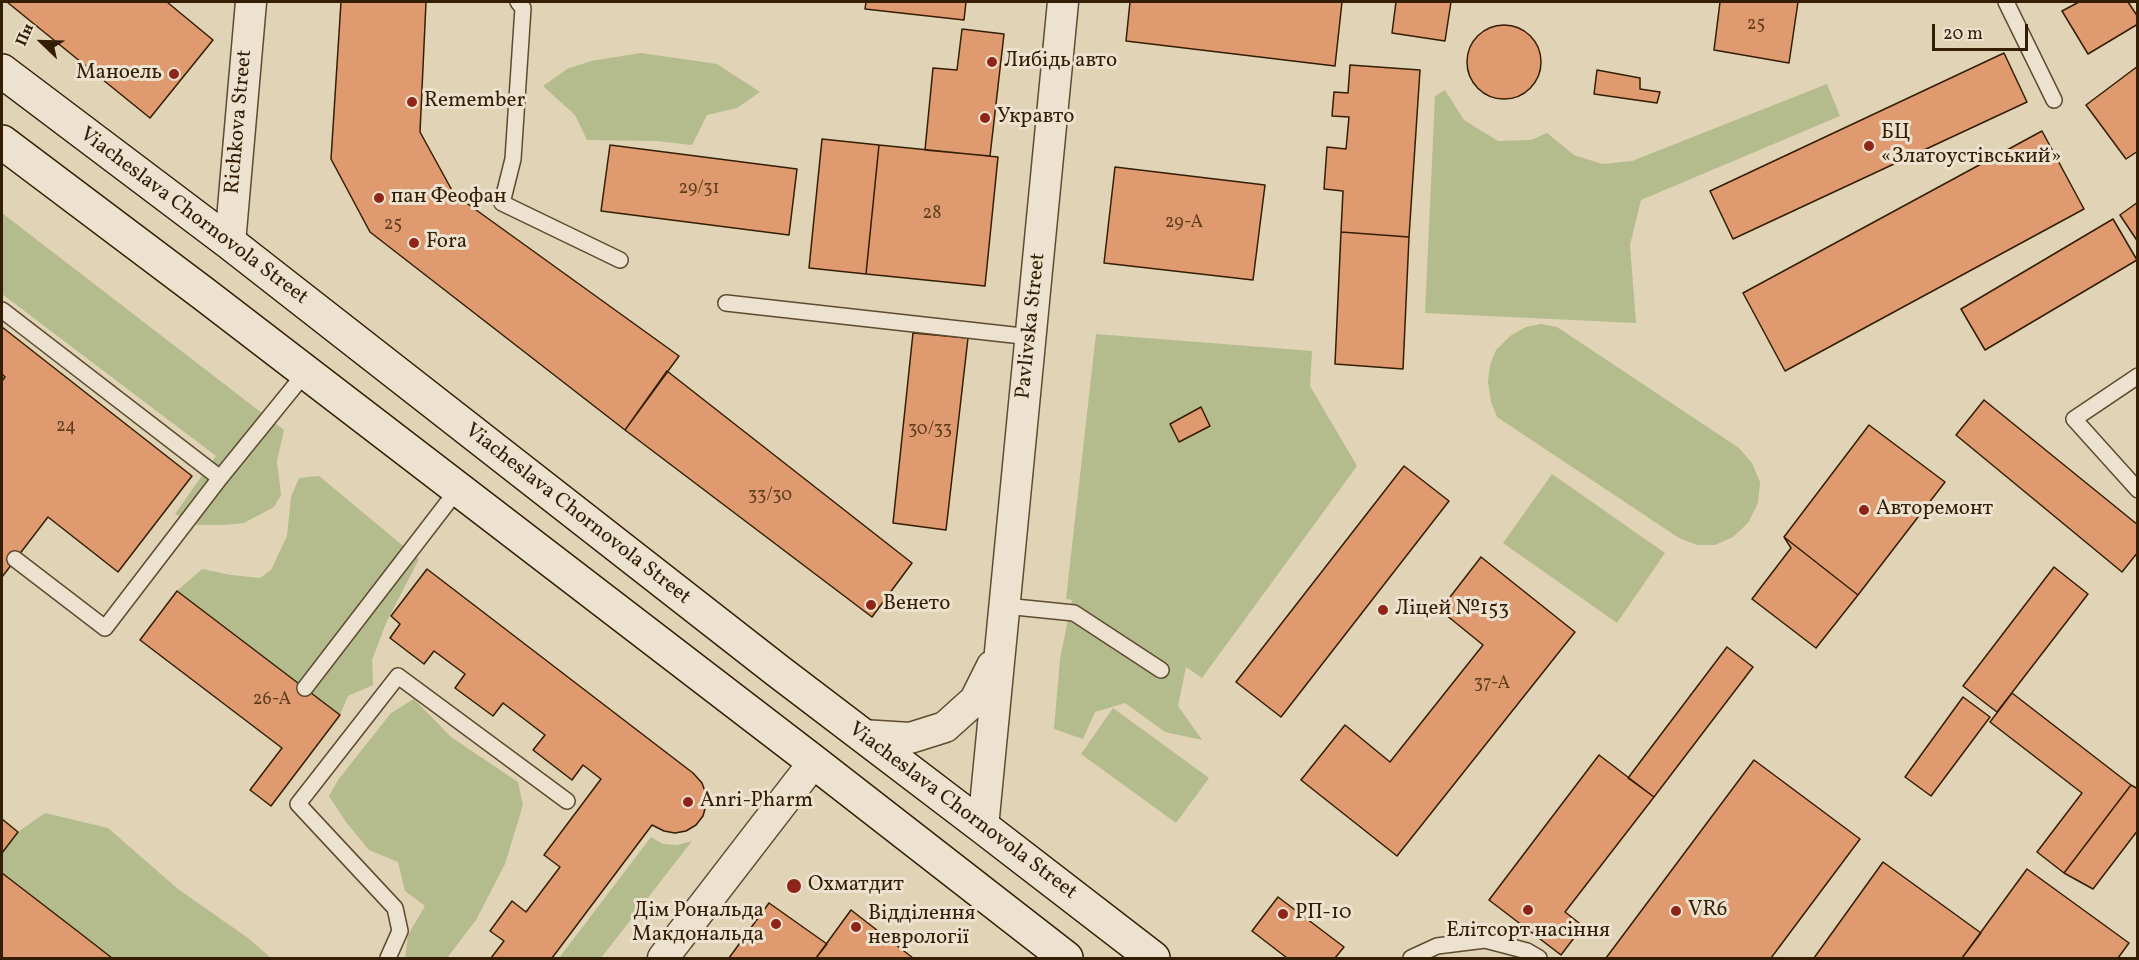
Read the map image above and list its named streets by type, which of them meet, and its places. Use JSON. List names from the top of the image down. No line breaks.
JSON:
{"streets":{"main road":["Viacheslava Chornovola Street"],"street":["Richkova Street","Pavlivska Street"]},"crossings":[["Richkova Street","Viacheslava Chornovola Street"],["Viacheslava Chornovola Street","Pavlivska Street"]],"places":["Либідь авто","Маноель","Remember","Укравто","БЦ «Златоустівський»","пан Феофан","Fora","Авторемонт","Венето","Ліцей №153","Anri-Pharm","Охматдит","Елітсорт насіння","VR6","РП-10","Дім Рональда Макдональда","Відділення неврології"],"house_numbers":["25","29/31","28","29-А","25","24","30/33","33/30","37-А","26-А"],"scale_bar":"20 m","north":"top left"}
